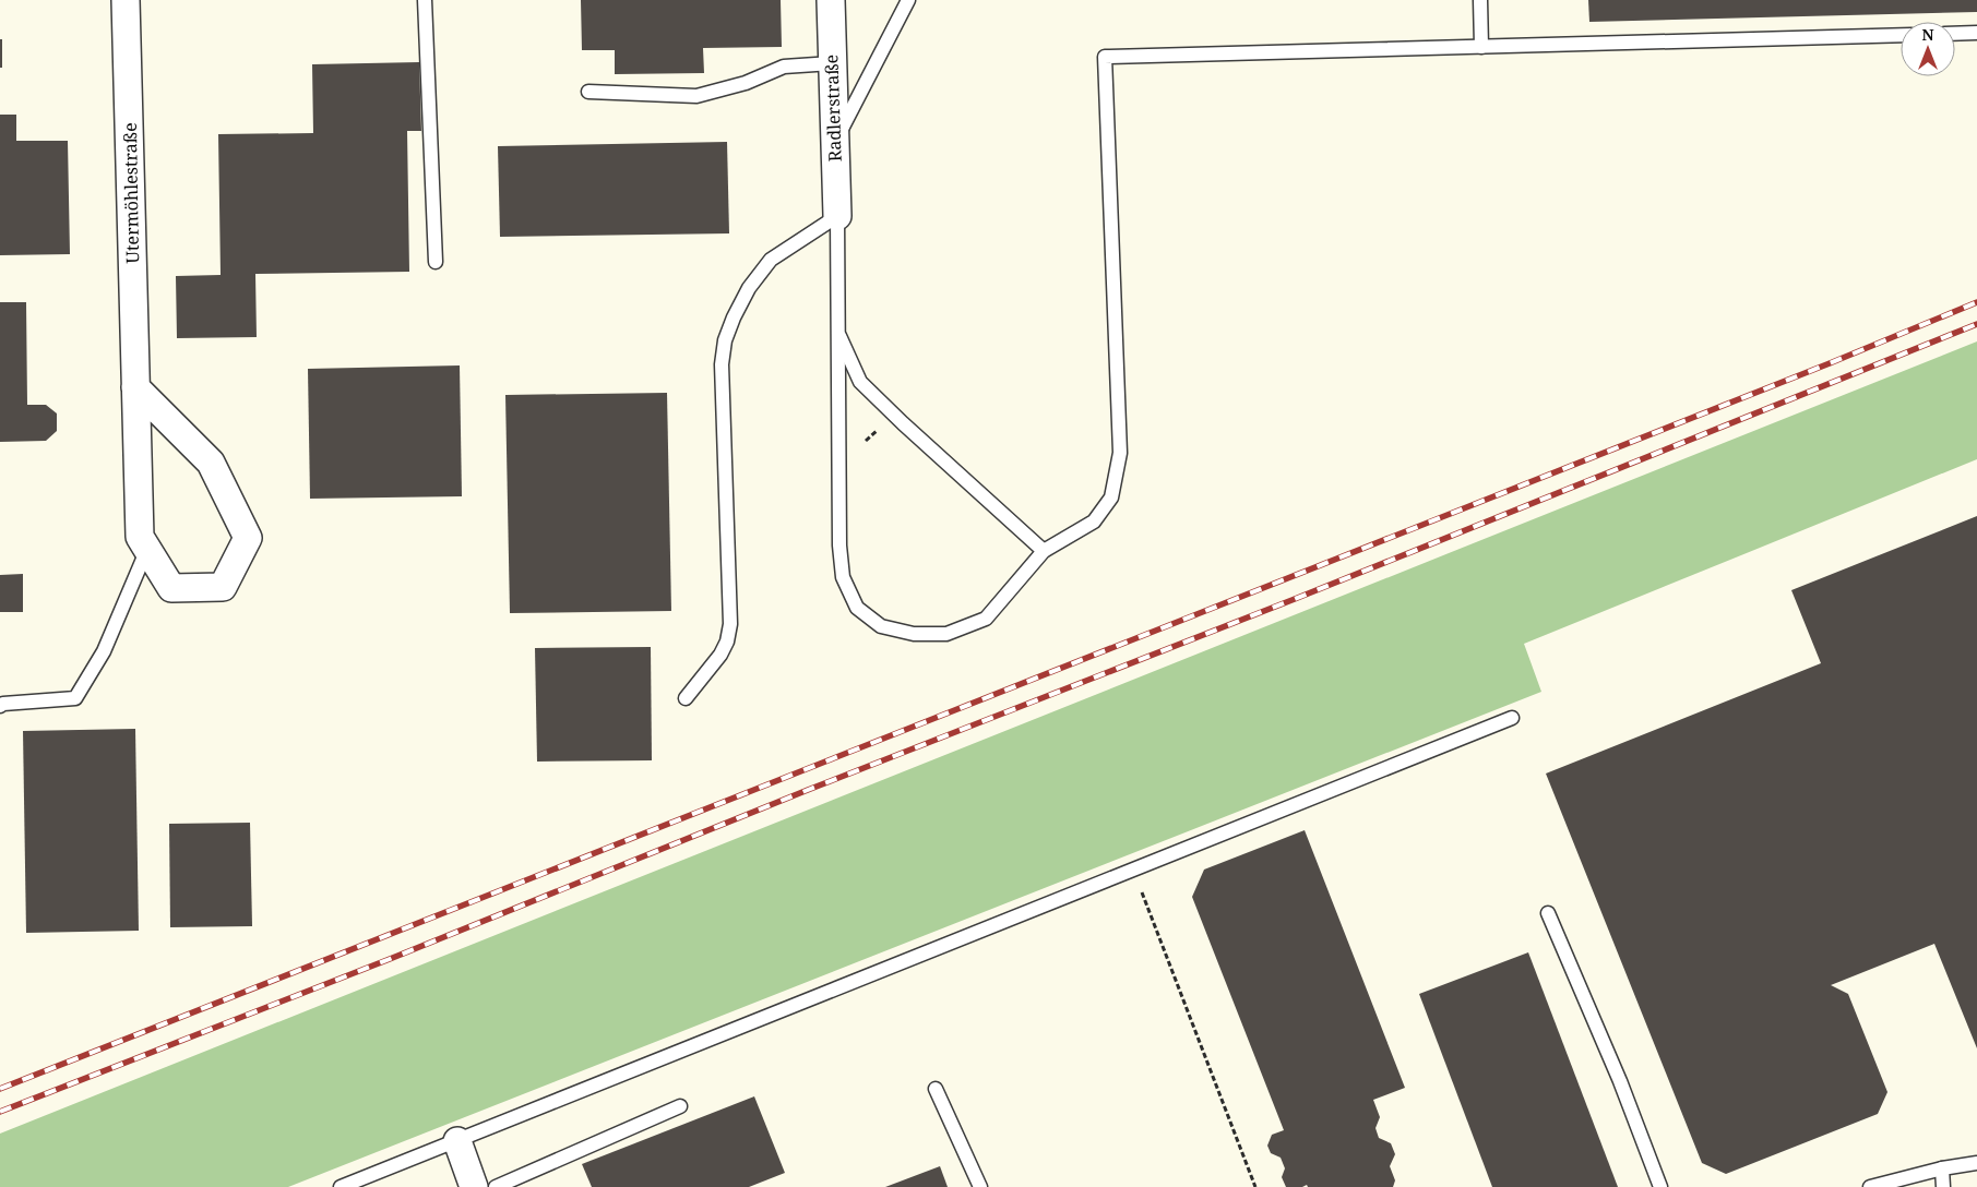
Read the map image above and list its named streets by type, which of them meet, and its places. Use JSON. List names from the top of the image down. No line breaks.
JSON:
{"streets":{"street":["Radlerstraße","Utermöhlestraße"]},"north":"top"}
